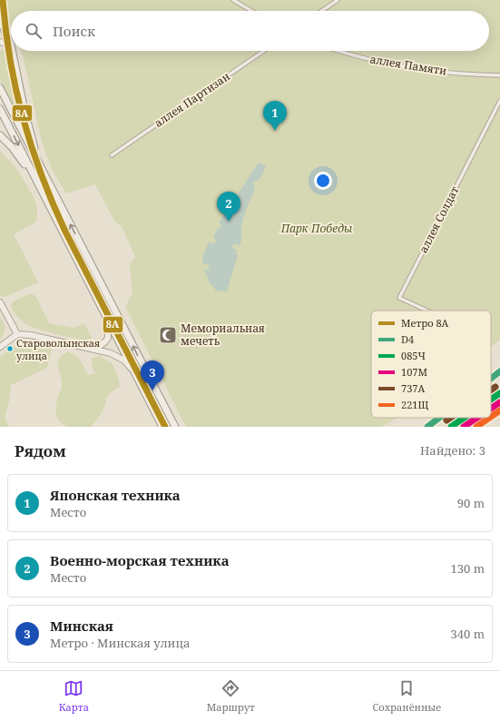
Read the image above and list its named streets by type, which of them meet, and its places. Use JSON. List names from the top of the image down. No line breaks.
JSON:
{"streets":{"street":["аллея Памяти","аллея Партизан","аллея Солдат"]},"parks":["Парк Победы"],"places":{"mosque":["Мемориальная мечеть"],"other":["Староволынская улица"]},"lines":["metro line 8А","transit line D4","transit line 737А","transit line 085Ч","transit line 107М","transit line 221Щ"],"legend":["Метро 8А","D4","085Ч","107М","737А","221Щ"],"page":{"search":"Поиск","pins":["1","2","3"],"heading":["Рядом","Найдено: 3"],"list":[{"mark":"1","name":"Японская техника","note":"Место","value":"90 m"},{"mark":"2","name":"Военно-морская техника","note":"Место","value":"130 m"},{"mark":"3","name":"Минская","note":"Метро · Минская улица","value":"340 m"}],"nav":["Карта","Маршрут","Сохранённые"]}}
